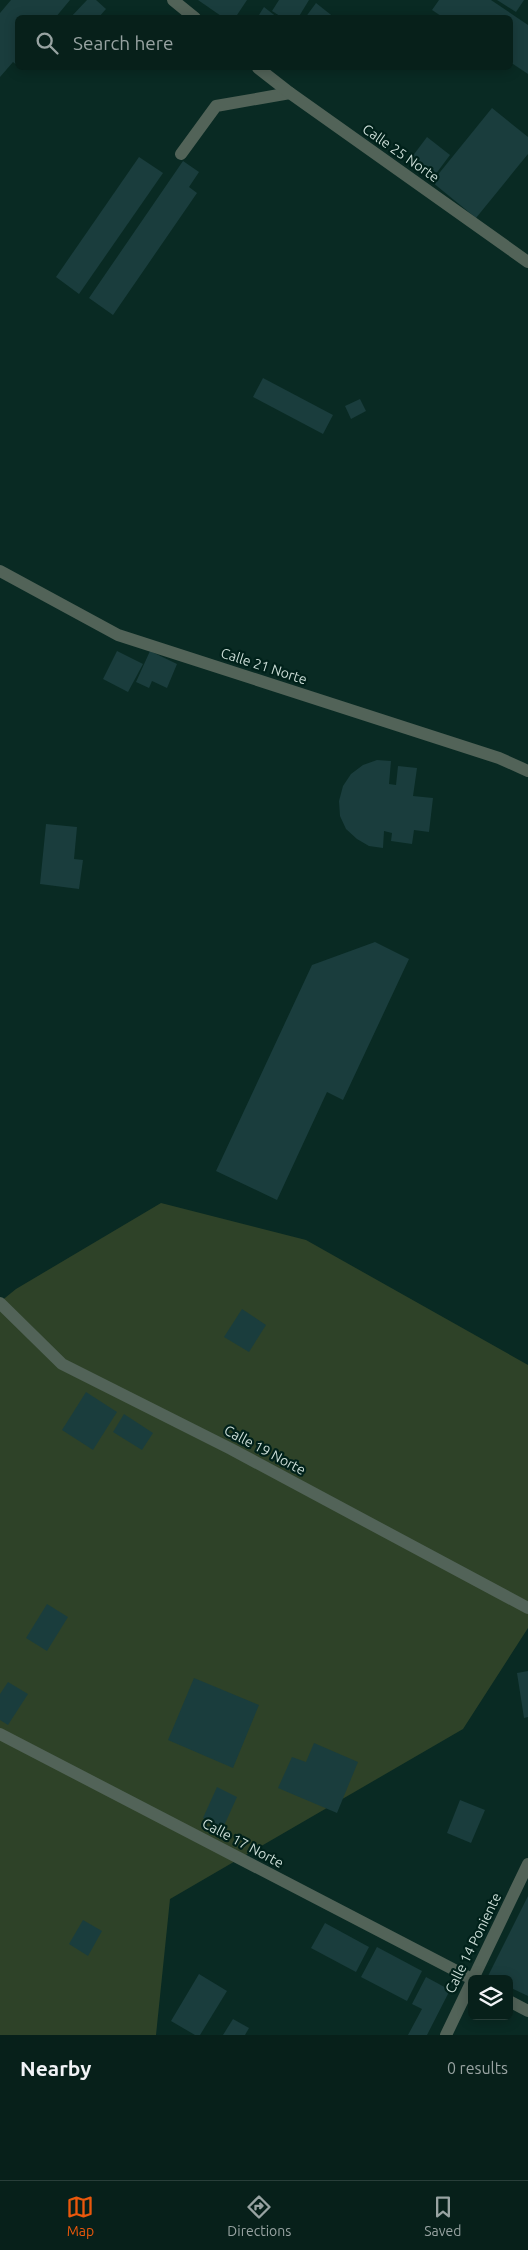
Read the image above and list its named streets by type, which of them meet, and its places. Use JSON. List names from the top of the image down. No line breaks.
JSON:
{"streets":{"street":["Calle 25 Norte","Calle 21 Norte","Calle 19 Norte","Calle 17 Norte","Calle 14 Poniente"]},"page":{"search":"Search here","heading":["Nearby","0 results"],"nav":["Map","Directions","Saved"]}}
